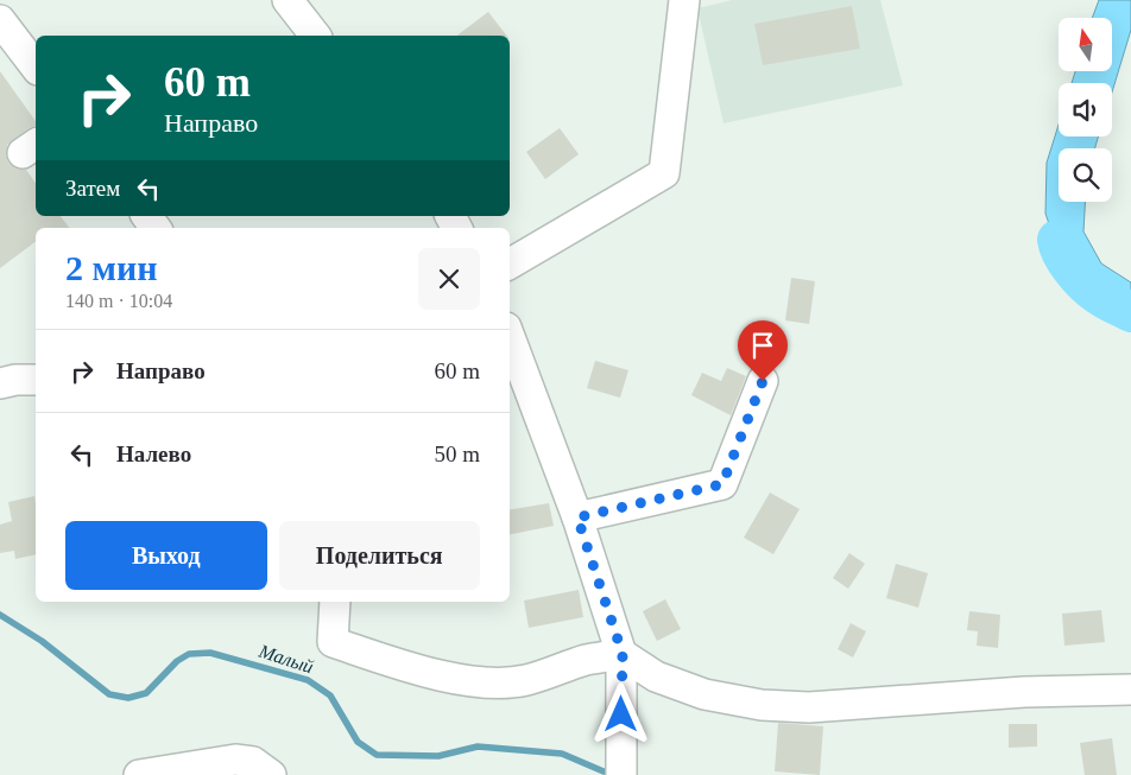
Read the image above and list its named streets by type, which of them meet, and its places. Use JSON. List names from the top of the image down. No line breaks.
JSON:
{"water":["Малый"],"north":"top","page":{"turn":["60 m","Направо"],"then":"Затем","heading":["2 мин","140 m · 10:04"],"list":[{"name":"Направо","value":"60 m"},{"name":"Налево","value":"50 m"}],"buttons":["Выход","Поделиться"]}}
